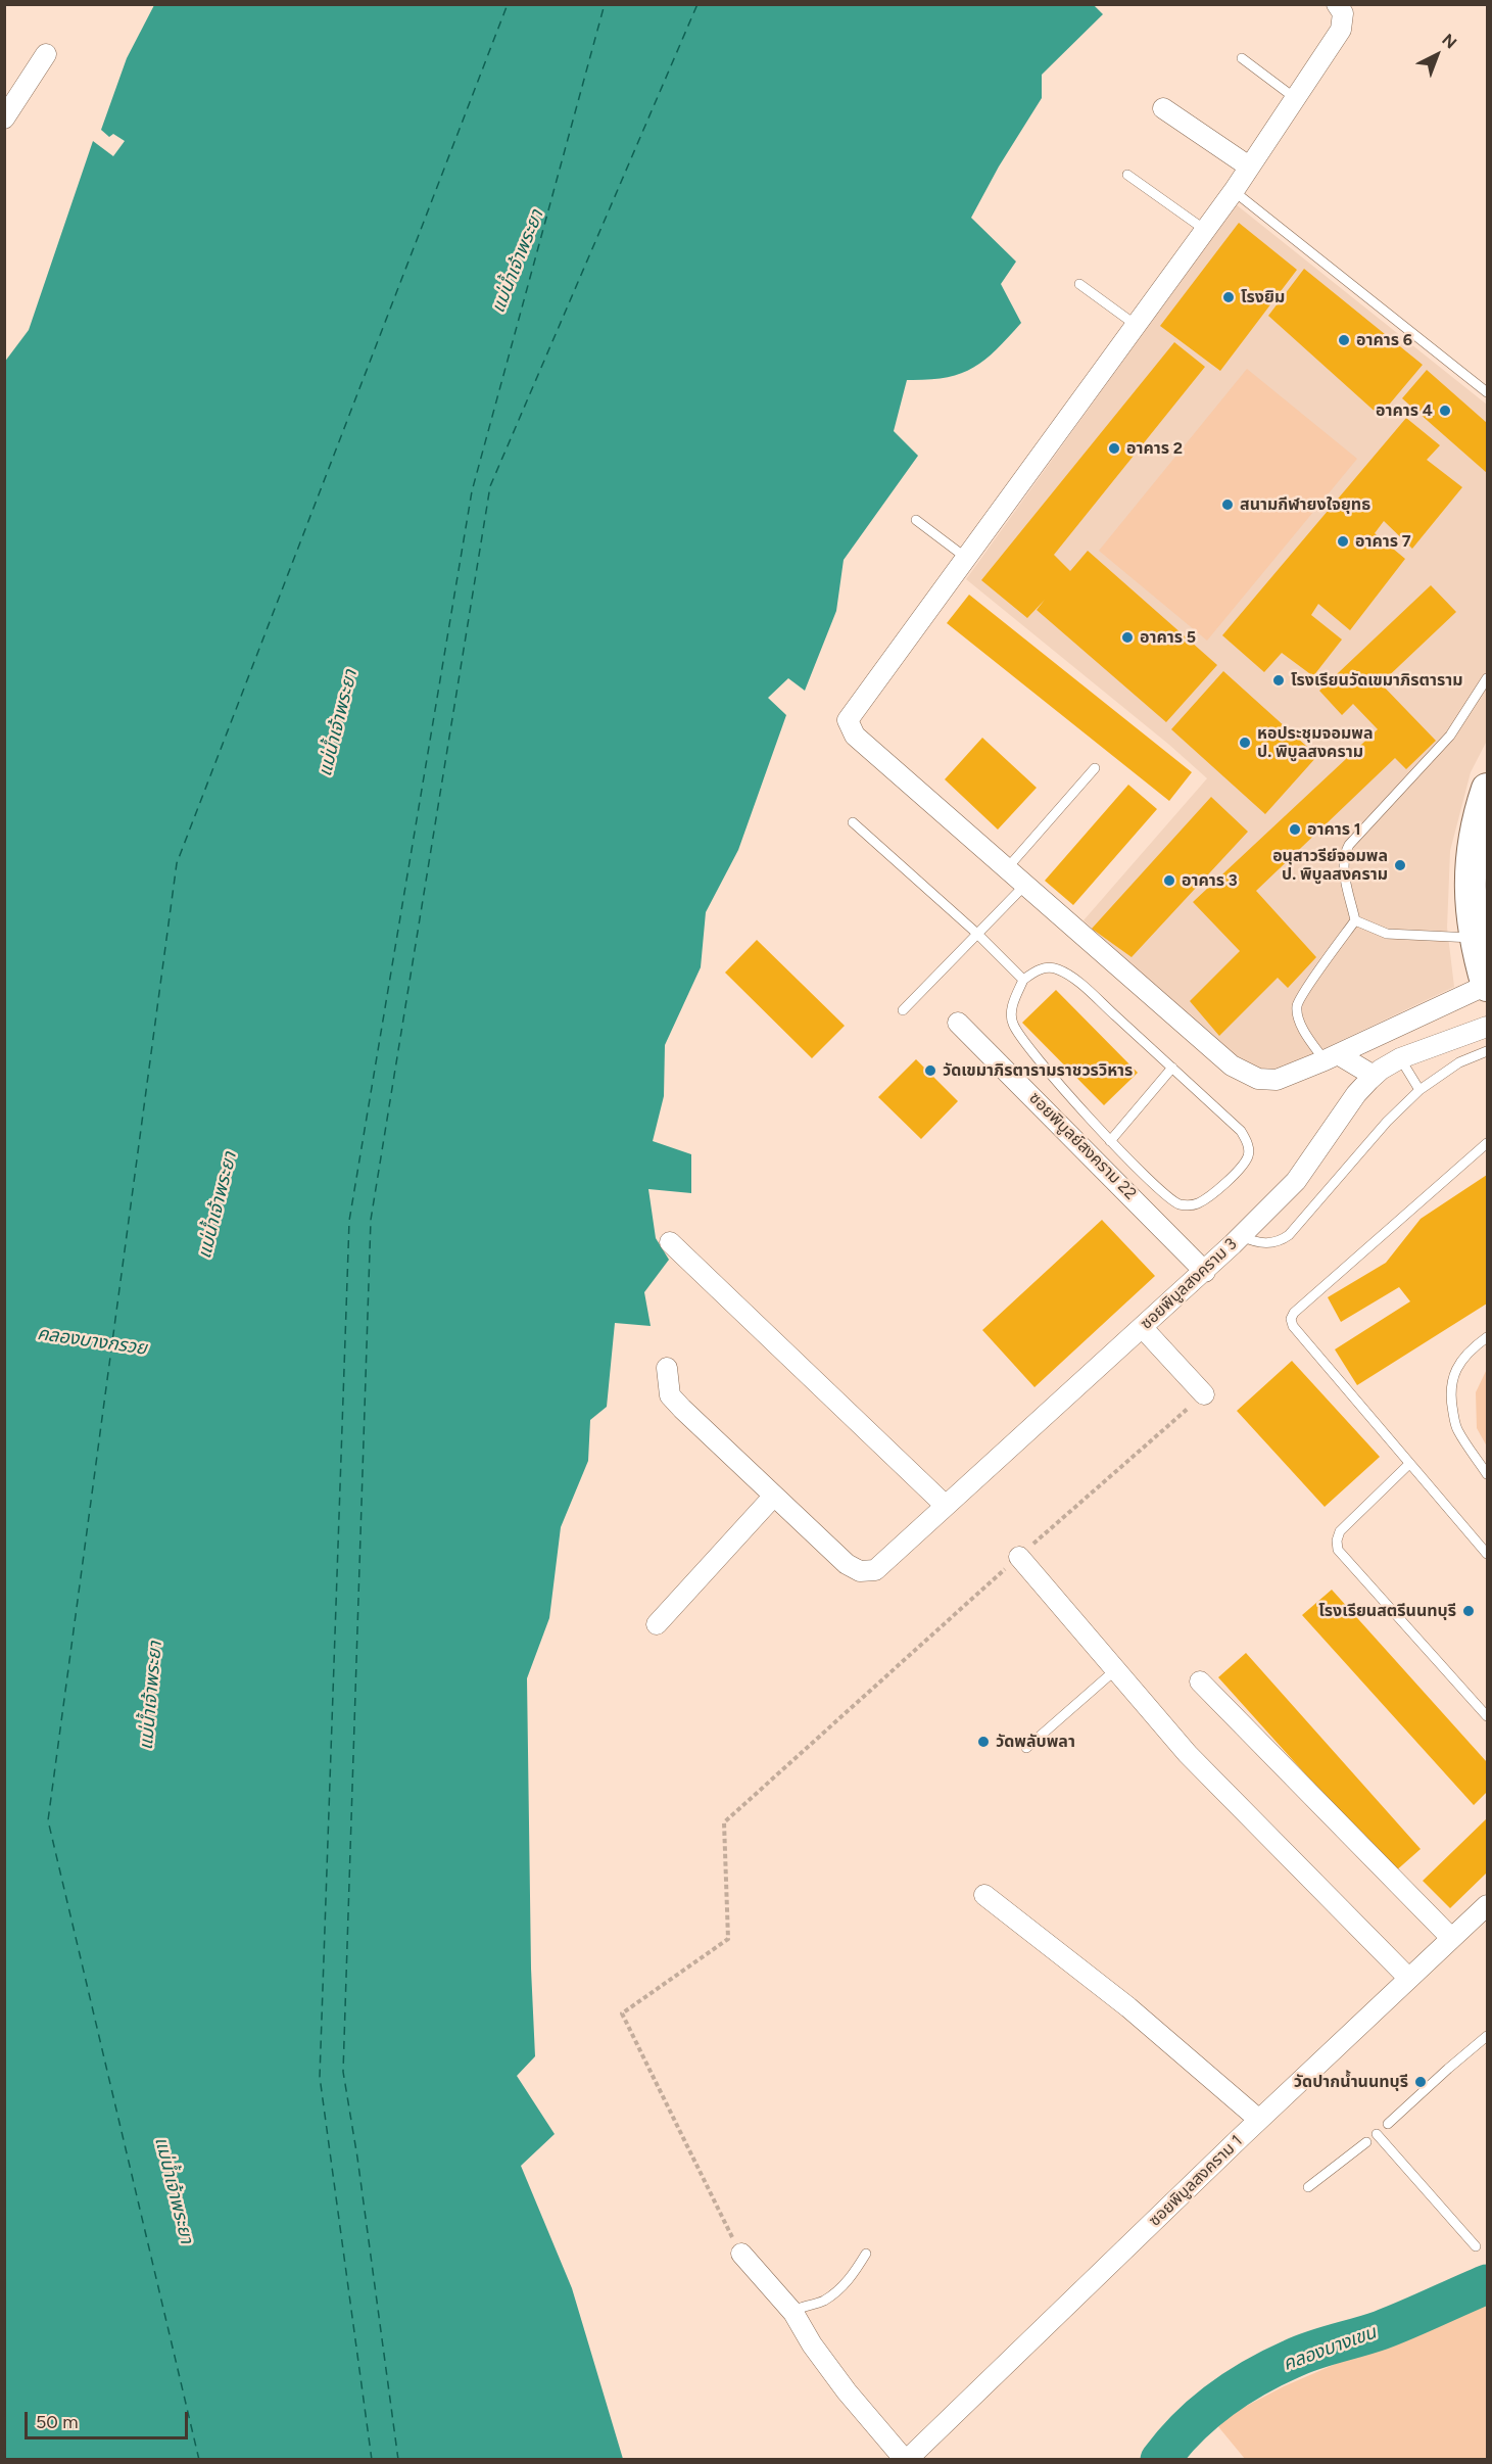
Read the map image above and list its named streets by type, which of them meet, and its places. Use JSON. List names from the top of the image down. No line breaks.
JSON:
{"streets":{"street":["ซอยพิบูลย์สงคราม 22","ซอยพิบูลสงคราม 3","ซอยพิบูลสงคราม 1"]},"crossings":[["ซอยพิบูลย์สงคราม 22","ซอยพิบูลสงคราม 3"]],"water":["แม่น้ำเจ้าพระยา","คลองบางกรวย","คลองบางเขน"],"places":["โรงยิม","อาคาร 6","อาคาร 4","อาคาร 2","สนามกีฬายงใจยุทธ","อาคาร 7","อาคาร 5","โรงเรียนวัดเขมาภิรตาราม","หอประชุมจอมพล ป. พิบูลสงคราม","อาคาร 1","อนุสาวรีย์จอมพล ป. พิบูลสงคราม","อาคาร 3","วัดเขมาภิรตารามราชวรวิหาร","โรงเรียนสตรีนนทบุรี","วัดพลับพลา","วัดปากน้ำนนทบุรี"],"scale_bar":"50 m","north":"top right"}
